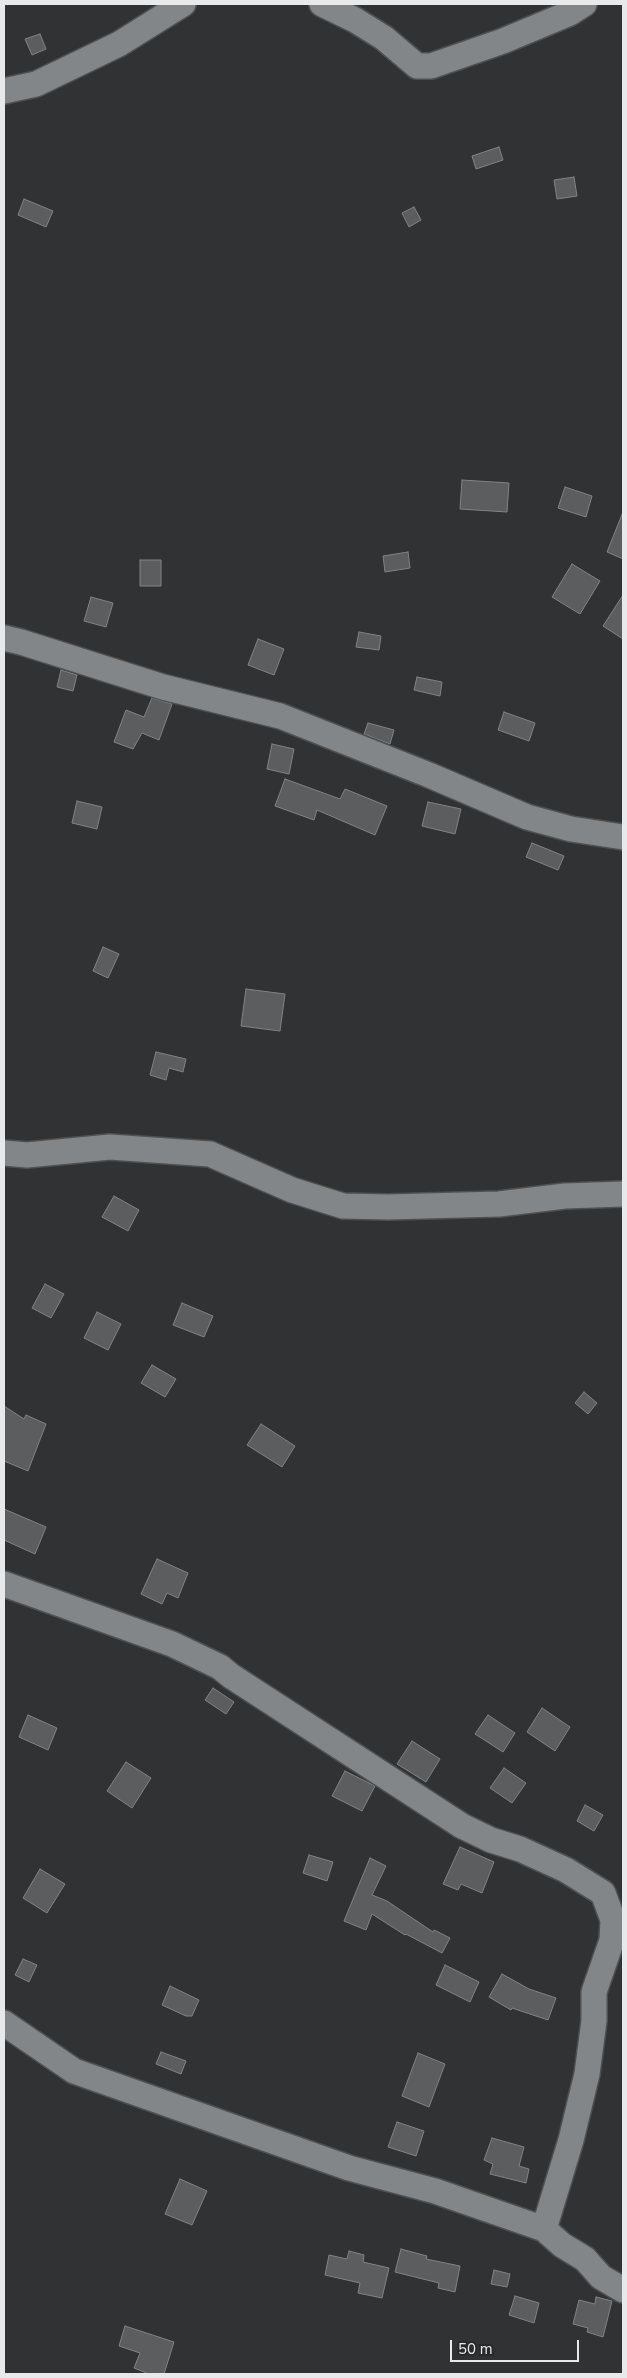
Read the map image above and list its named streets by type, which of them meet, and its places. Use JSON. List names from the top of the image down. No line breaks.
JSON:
{"scale_bar":"50 m"}
